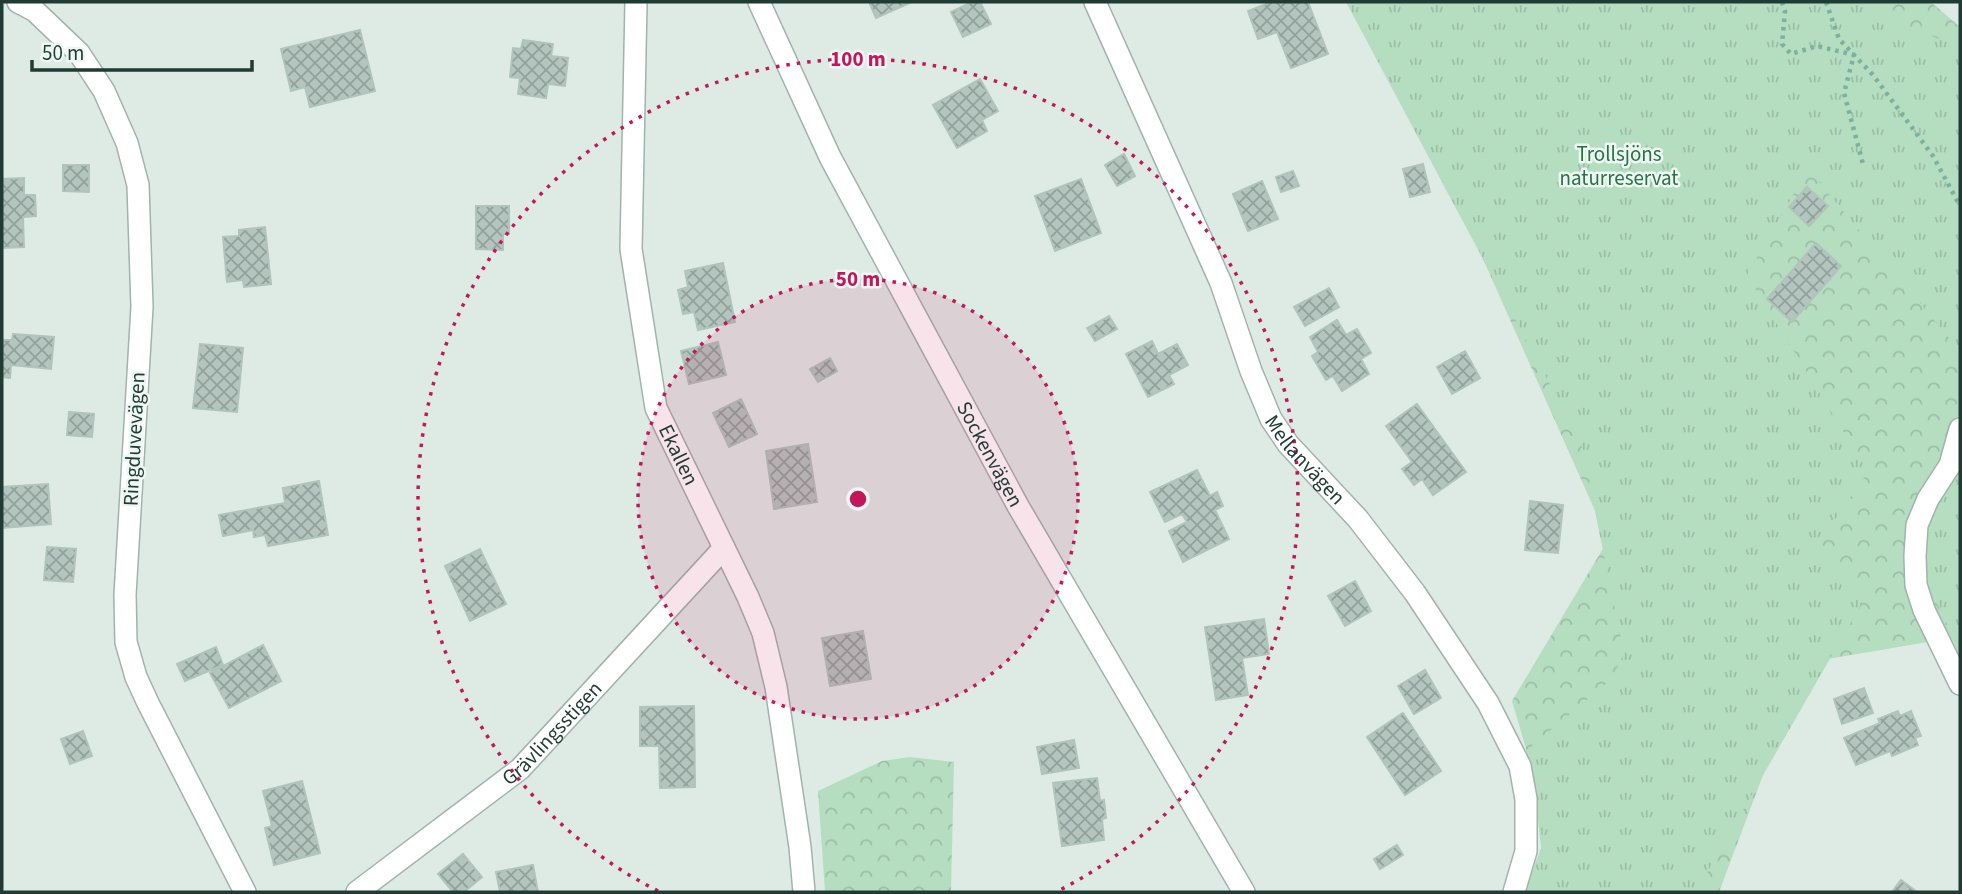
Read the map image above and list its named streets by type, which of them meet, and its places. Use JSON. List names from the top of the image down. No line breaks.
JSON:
{"streets":{"street":["Ringduvevägen","Sockenvägen","Ekallen","Mellanvägen","Grävlingsstigen"]},"crossings":[["Ekallen","Grävlingsstigen"]],"parks":["Trollsjöns naturreservat"],"scale_bar":"50 m","rings":["100 m","50 m"]}
